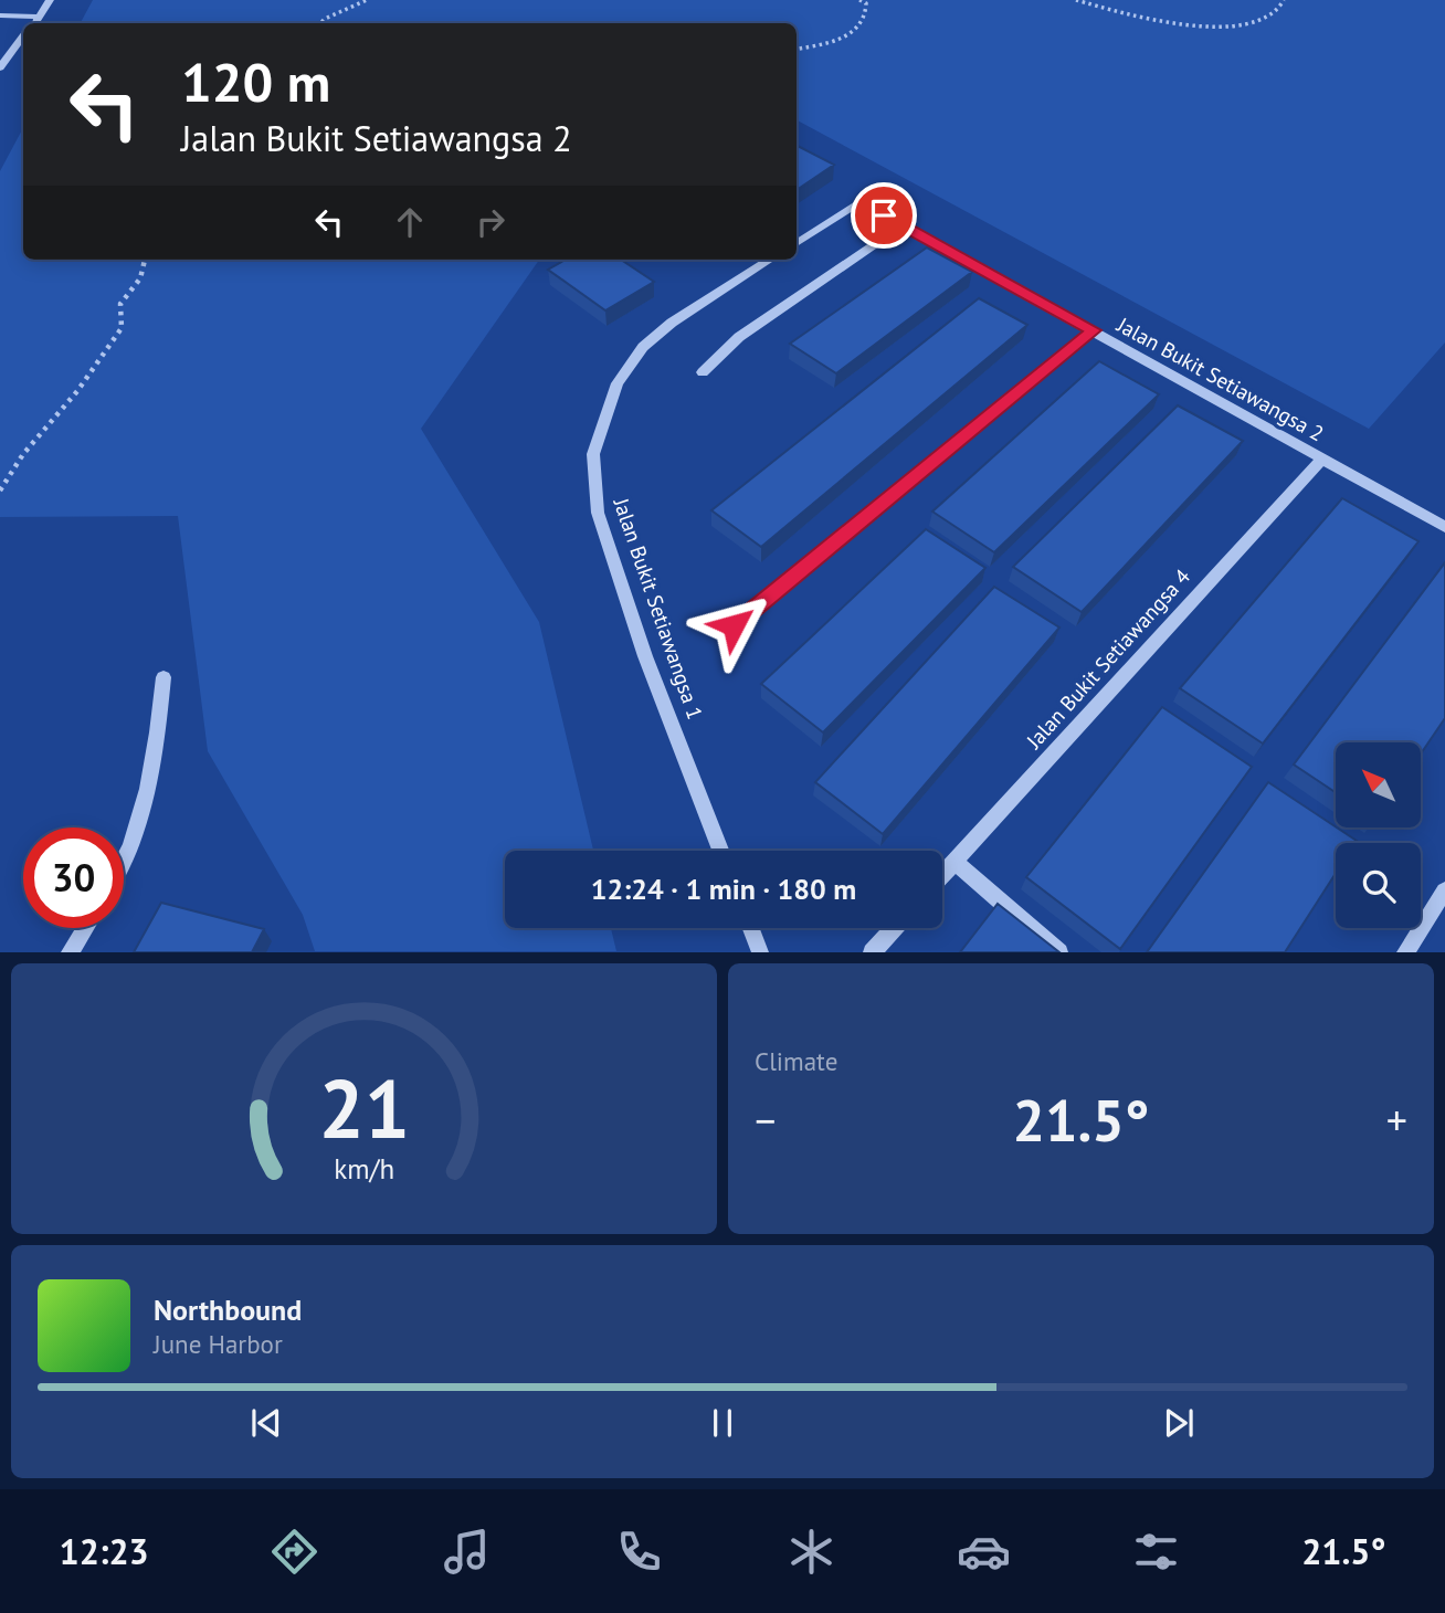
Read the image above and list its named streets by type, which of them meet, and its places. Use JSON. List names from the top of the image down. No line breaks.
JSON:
{"streets":{"street":["Jalan Bukit Setiawangsa 2","Jalan Bukit Setiawangsa 1","Jalan Bukit Setiawangsa 4"]},"crossings":[["Jalan Bukit Setiawangsa 2","Jalan Bukit Setiawangsa 4"]],"north":"top left","page":{"turn":["120 m","Jalan Bukit Setiawangsa 2"],"limit":"30","trip":"12:24 · 1 min · 180 m","tile":"Climate","heat":["−","21.5°","+"],"song":["Northbound","June Harbor"],"tabs":["12:23","21.5°"],"gauge":["21","km/h"]}}
